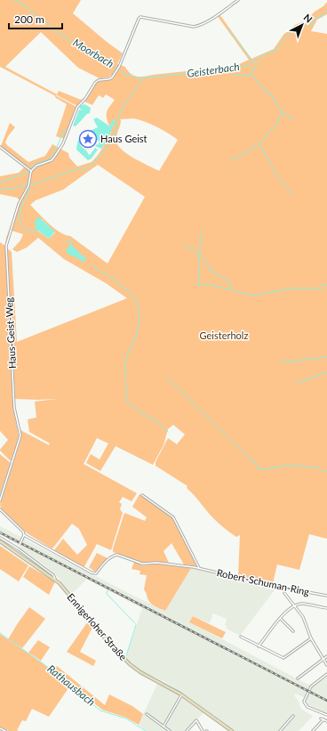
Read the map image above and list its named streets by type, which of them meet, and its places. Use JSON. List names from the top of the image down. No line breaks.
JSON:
{"streets":{"main road":["Ennigerloher Straße"],"street":["Haus-Geist-Weg","Robert-Schuman-Ring"]},"water":["Moorbach","Geisterbach","Rathausbach"],"parks":["Geisterholz"],"places":{"place":["Haus Geist"]},"scale_bar":"200 m","north":"top right"}
